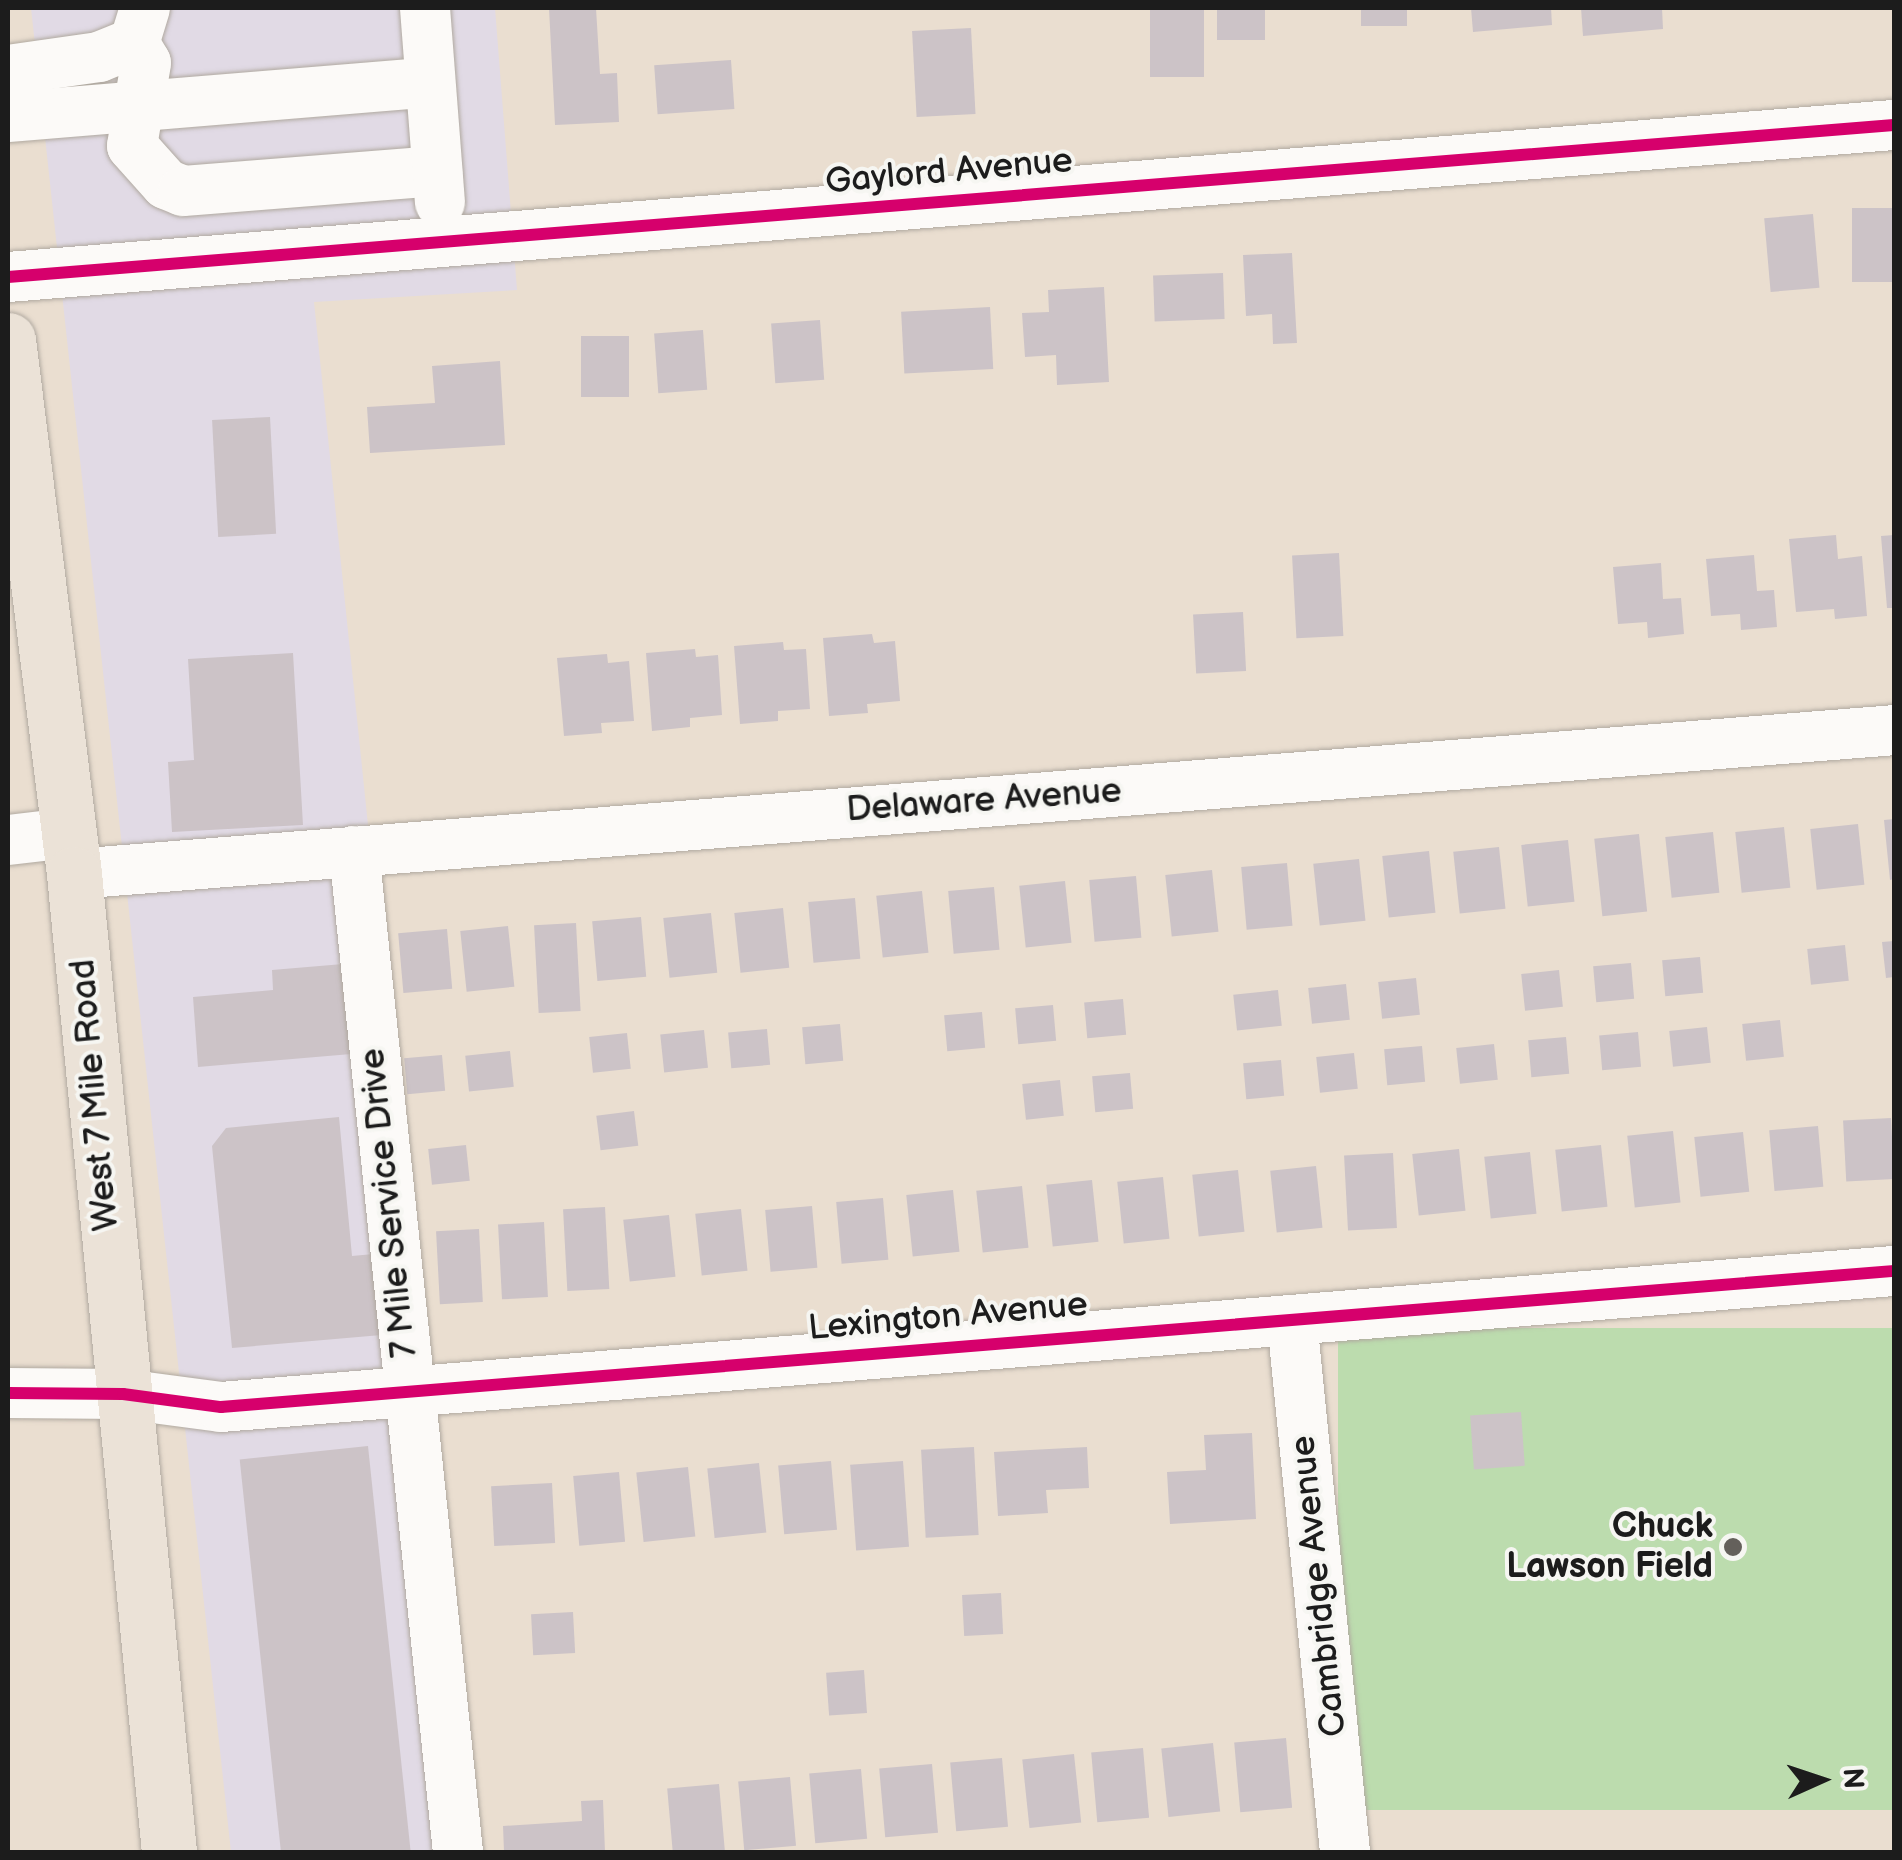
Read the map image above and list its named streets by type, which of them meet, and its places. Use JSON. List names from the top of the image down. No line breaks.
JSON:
{"streets":{"main road":["West 7 Mile Road"],"street":["Gaylord Avenue","Delaware Avenue","7 Mile Service Drive","Lexington Avenue","Cambridge Avenue"]},"crossings":[["Delaware Avenue","West 7 Mile Road"],["Delaware Avenue","7 Mile Service Drive"],["West 7 Mile Road","Lexington Avenue"],["7 Mile Service Drive","Lexington Avenue"],["Lexington Avenue","Cambridge Avenue"]],"places":["Chuck Lawson Field"],"north":"right"}
